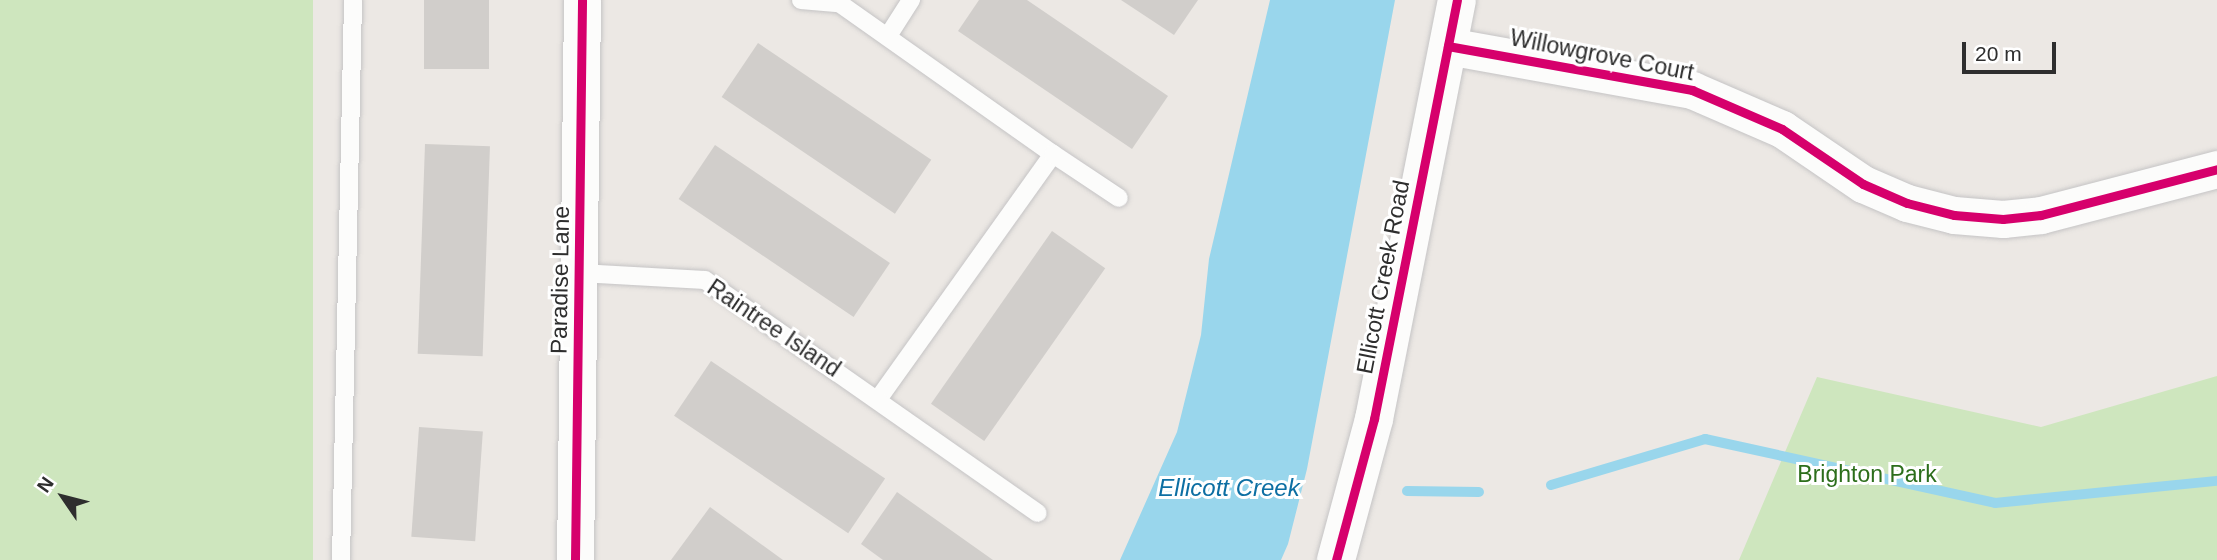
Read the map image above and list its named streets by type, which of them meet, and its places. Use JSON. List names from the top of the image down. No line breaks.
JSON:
{"streets":{"street":["Willowgrove Court","Ellicott Creek Road","Paradise Lane"],"lane":["Raintree Island"]},"crossings":[["Willowgrove Court","Ellicott Creek Road"],["Paradise Lane","Raintree Island"]],"water":["Ellicott Creek"],"parks":["Brighton Park"],"scale_bar":"20 m","north":"top left"}
